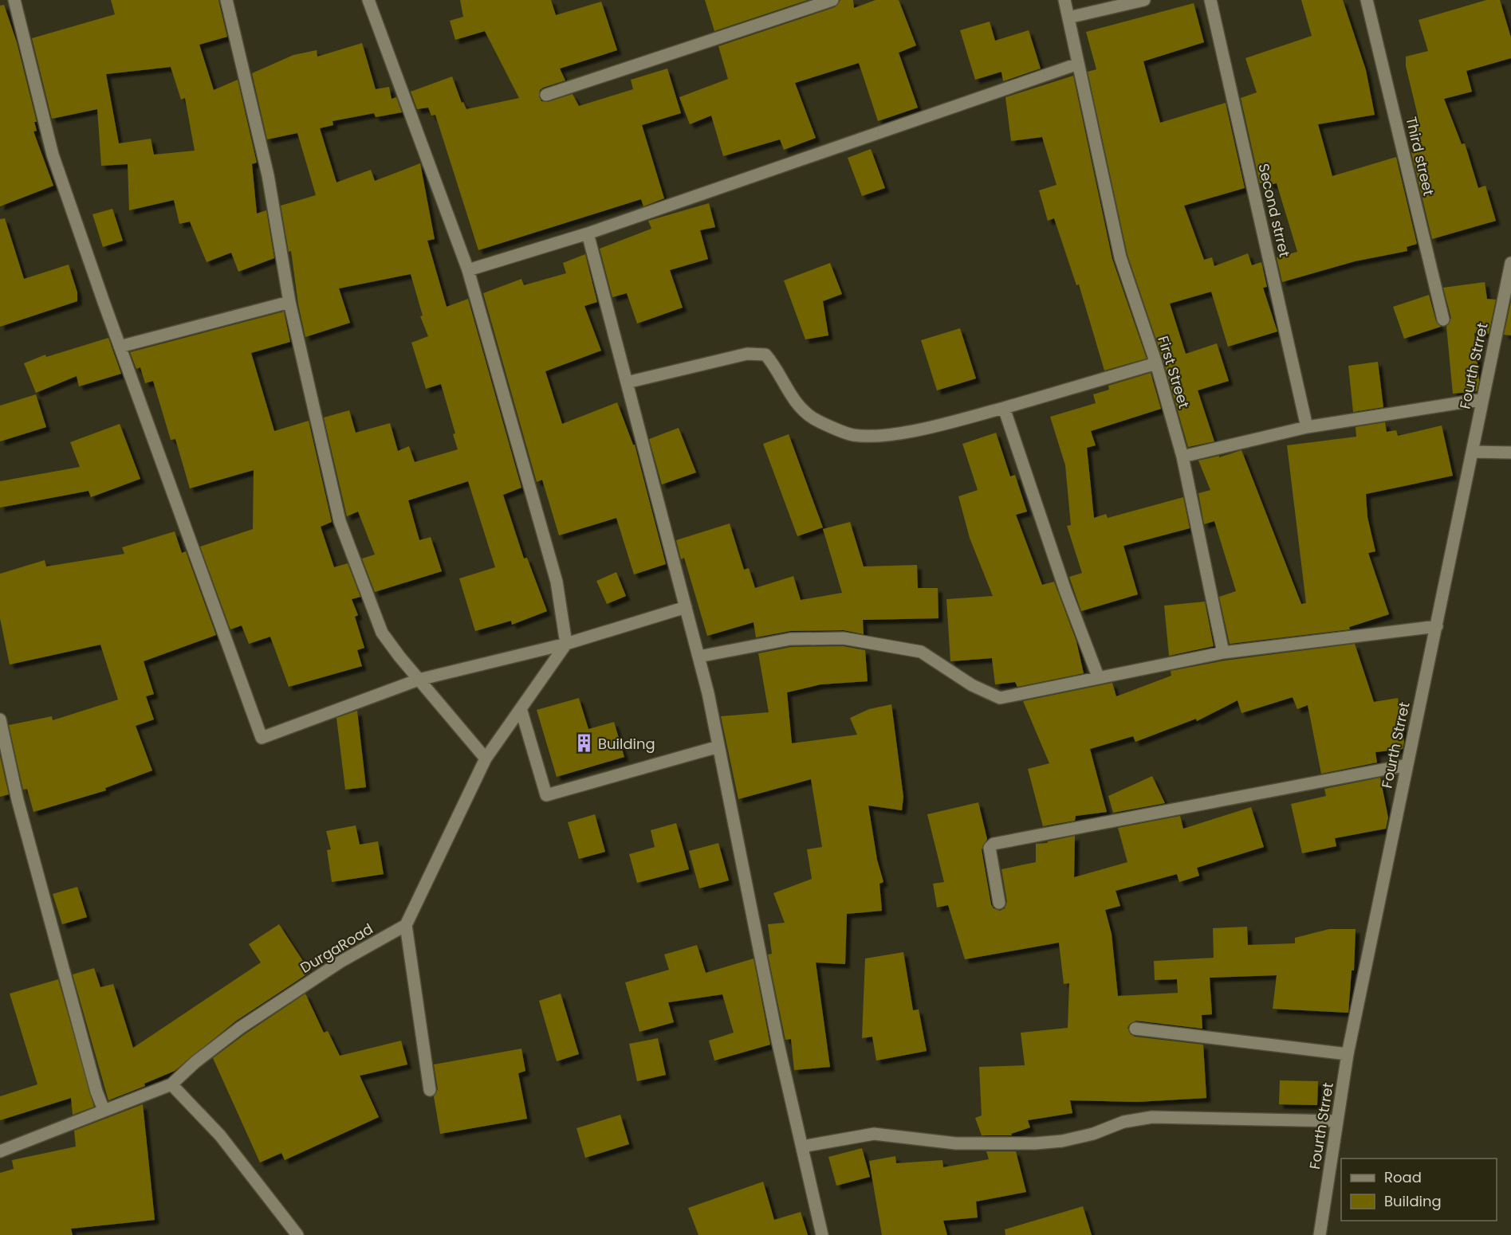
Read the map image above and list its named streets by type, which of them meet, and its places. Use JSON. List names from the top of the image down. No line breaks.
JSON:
{"streets":{"street":["Third street","Second strret","Fourth Strret","First Street","DurgaRoad"]},"places":{"building":["Building"]},"legend":["Road","Building"]}
